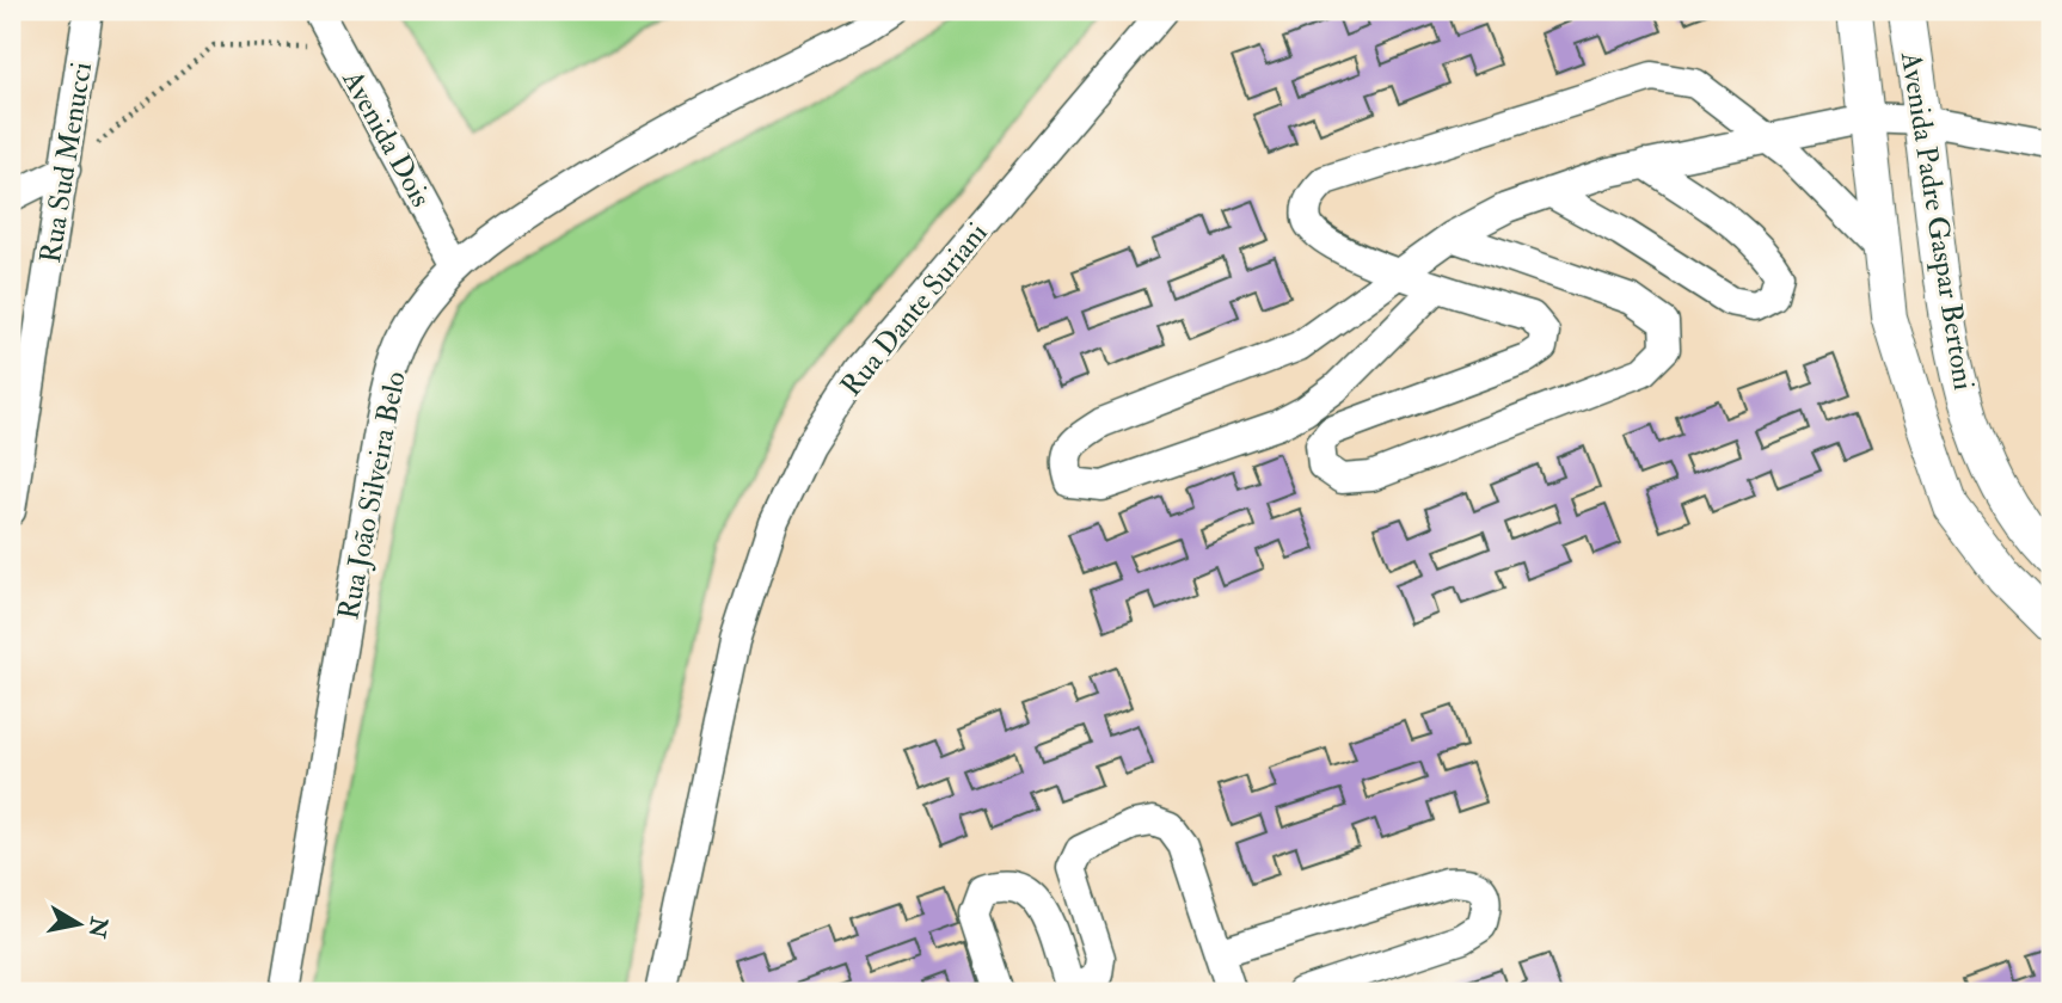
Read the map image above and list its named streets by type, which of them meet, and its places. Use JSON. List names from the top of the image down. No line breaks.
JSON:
{"streets":{"street":["Avenida Dois","Rua Sud Menucci","Avenida Padre Gaspar Bertoni","Rua Dante Suriani","Rua João Silveira Belo"]},"crossings":[["Avenida Dois","Rua João Silveira Belo"]],"north":"right"}
